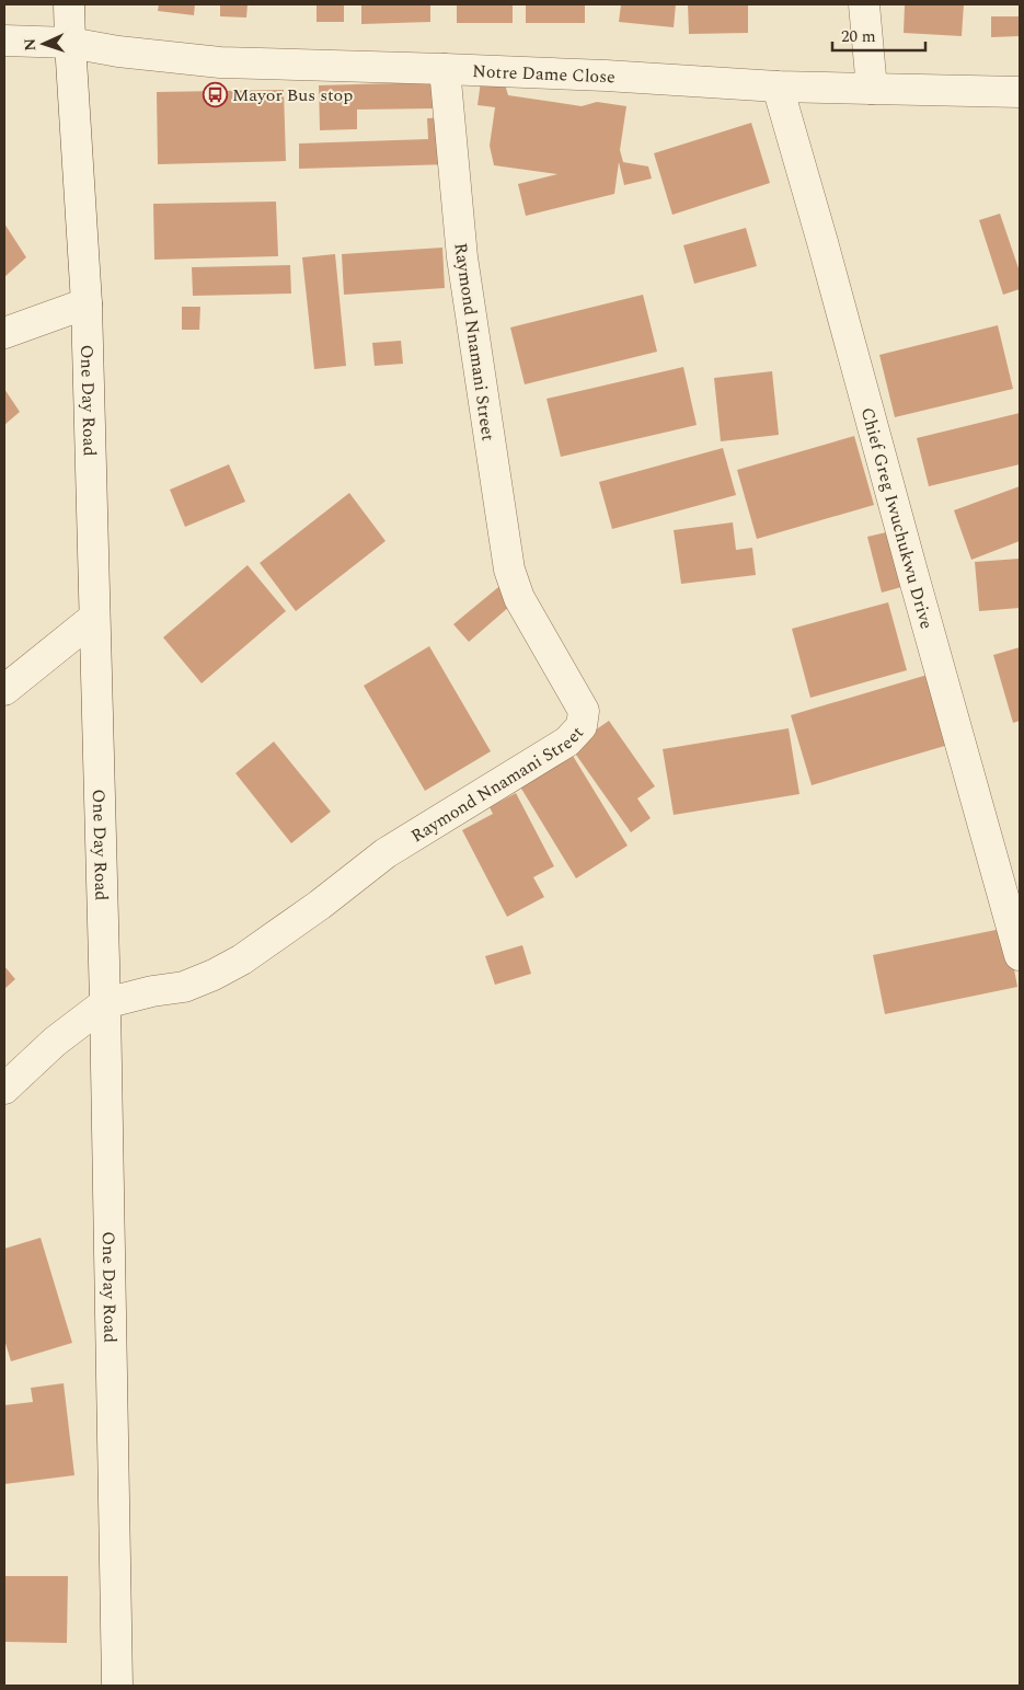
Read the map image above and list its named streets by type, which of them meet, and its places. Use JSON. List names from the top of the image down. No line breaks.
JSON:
{"streets":{"street":["Notre Dame Close","Raymond Nnamani Street","One Day Road","Chief Greg Iwuchukwu Drive"]},"crossings":[["Notre Dame Close","Raymond Nnamani Street"],["Notre Dame Close","One Day Road"],["Notre Dame Close","Chief Greg Iwuchukwu Drive"],["Raymond Nnamani Street","One Day Road"]],"places":{"bus stop":["Mayor Bus stop"]},"scale_bar":"20 m","north":"left"}
